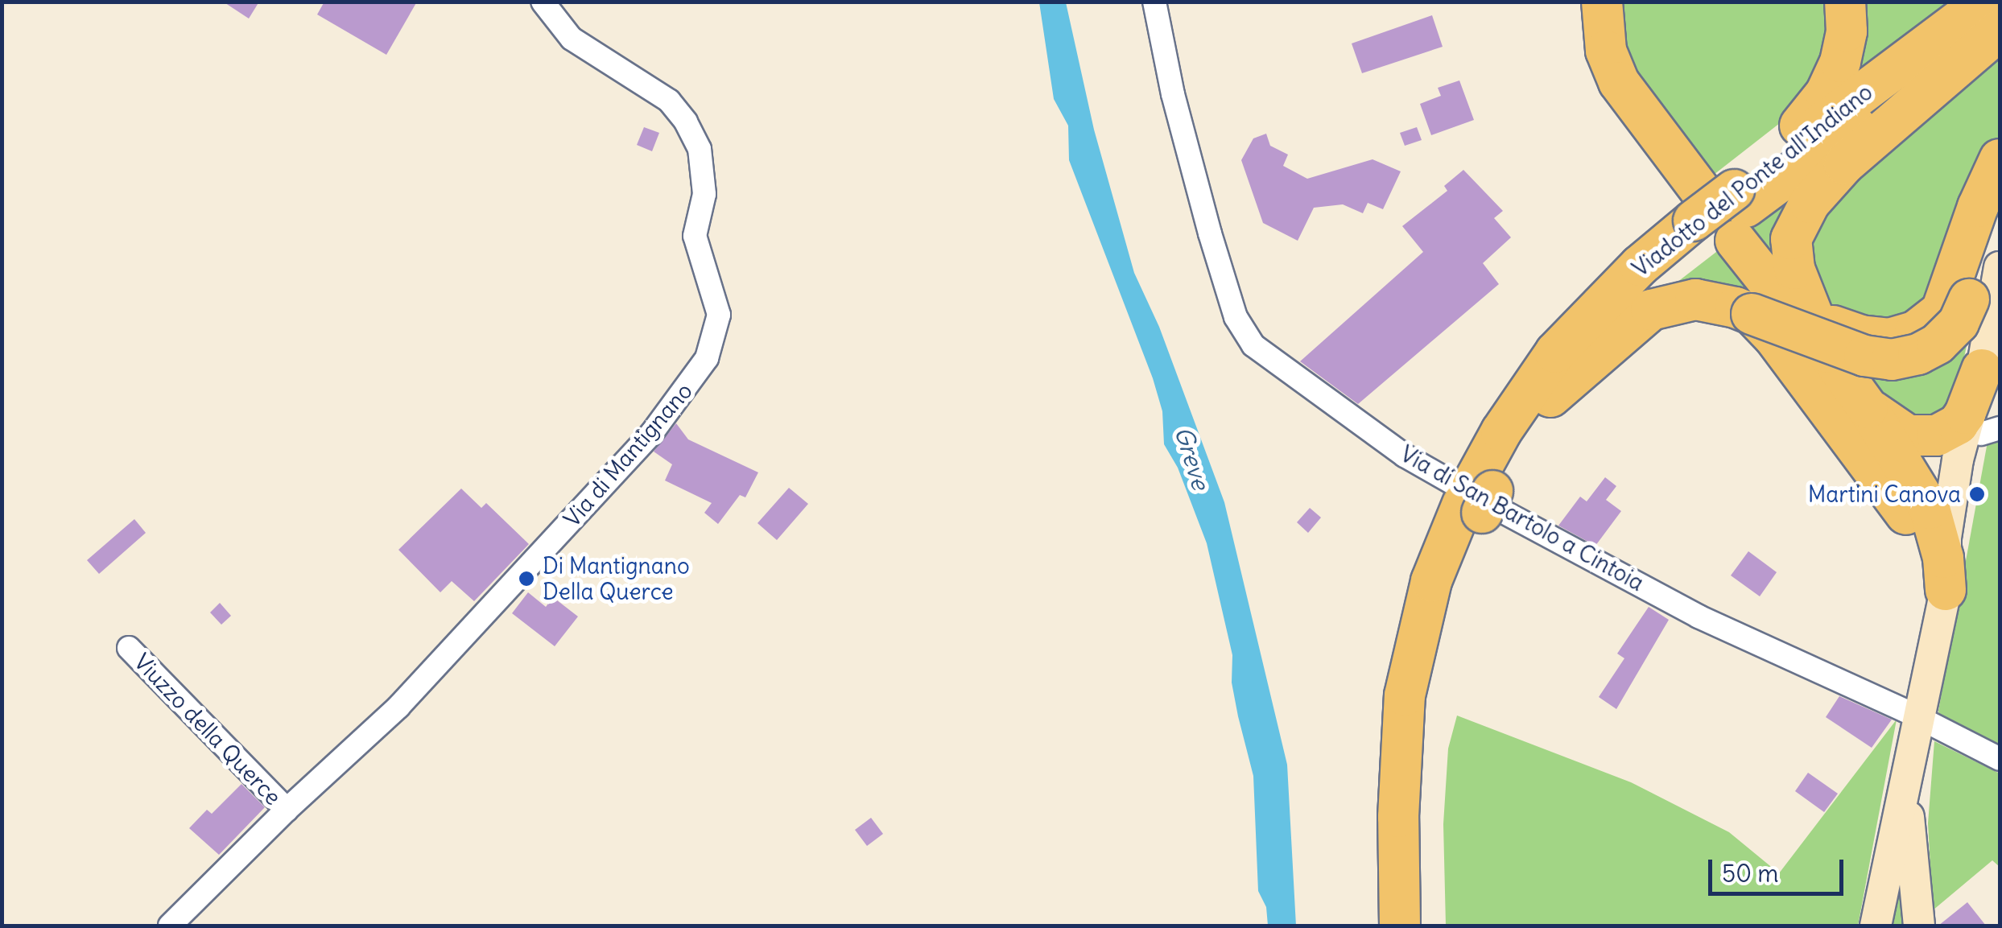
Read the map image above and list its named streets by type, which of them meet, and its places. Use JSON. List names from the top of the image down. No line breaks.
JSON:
{"streets":{"highway":["Viadotto del Ponte all'Indiano"],"street":["Via di Mantignano","Via di San Bartolo a Cintoia","Viuzzo della Querce"]},"crossings":[["Viadotto del Ponte all'Indiano","Via di San Bartolo a Cintoia"],["Via di Mantignano","Viuzzo della Querce"]],"water":["Greve"],"places":["Martini Canova","Di Mantignano Della Querce"],"scale_bar":"50 m"}
